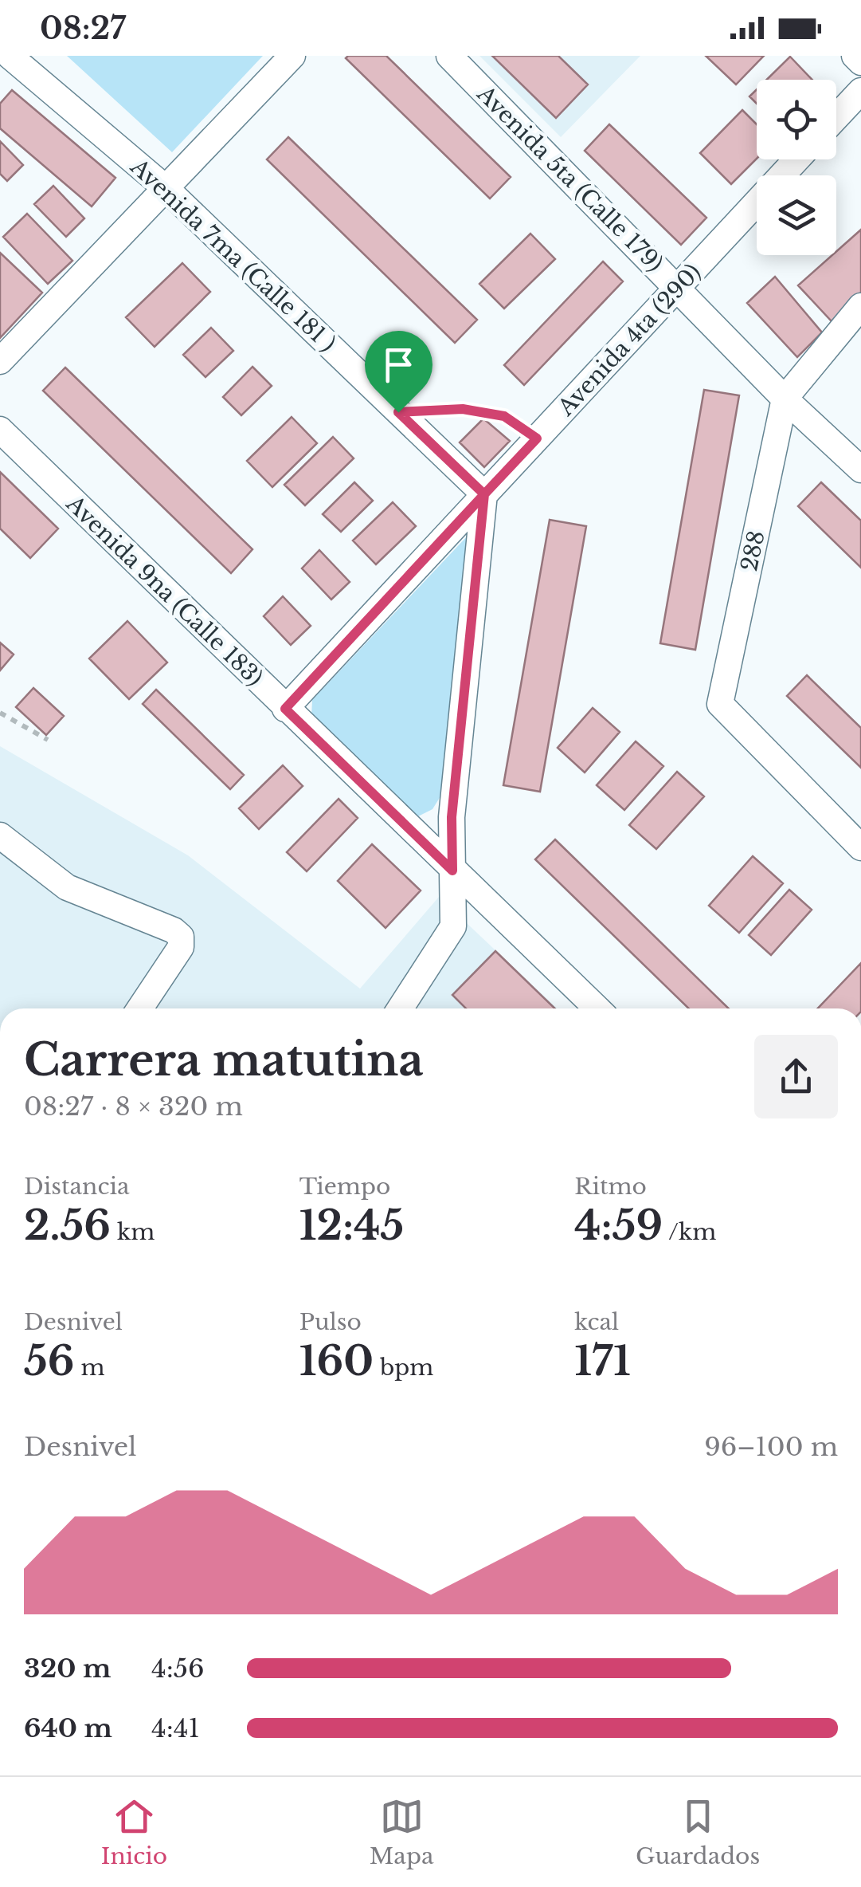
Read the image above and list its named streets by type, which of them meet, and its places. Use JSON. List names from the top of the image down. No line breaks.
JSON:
{"streets":{"street":["Avenida 5ta (Calle 179)","Avenida 7ma (Calle 181 )","Avenida 4ta (290)","288","Avenida 9na (Calle 183)"]},"crossings":[["Avenida 5ta (Calle 179)","Avenida 4ta (290)"],["Avenida 5ta (Calle 179)","288"],["Avenida 7ma (Calle 181 )","Avenida 4ta (290)"],["Avenida 4ta (290)","Avenida 9na (Calle 183)"]],"page":{"status":"08:27","heading":["Carrera matutina","08:27 · 8 × 320 m"],"stats":[["Distancia","2.56 km"],["Tiempo","12:45"],["Ritmo","4:59 /km"],["Desnivel","56 m"],["Pulso","160 bpm"],["kcal","171"]],"chart":["Desnivel","96–100 m"],"list":[{"name":"320 m","note":"4:56"},{"name":"640 m","note":"4:41"}],"tabs":["Inicio","Mapa","Guardados"]}}
